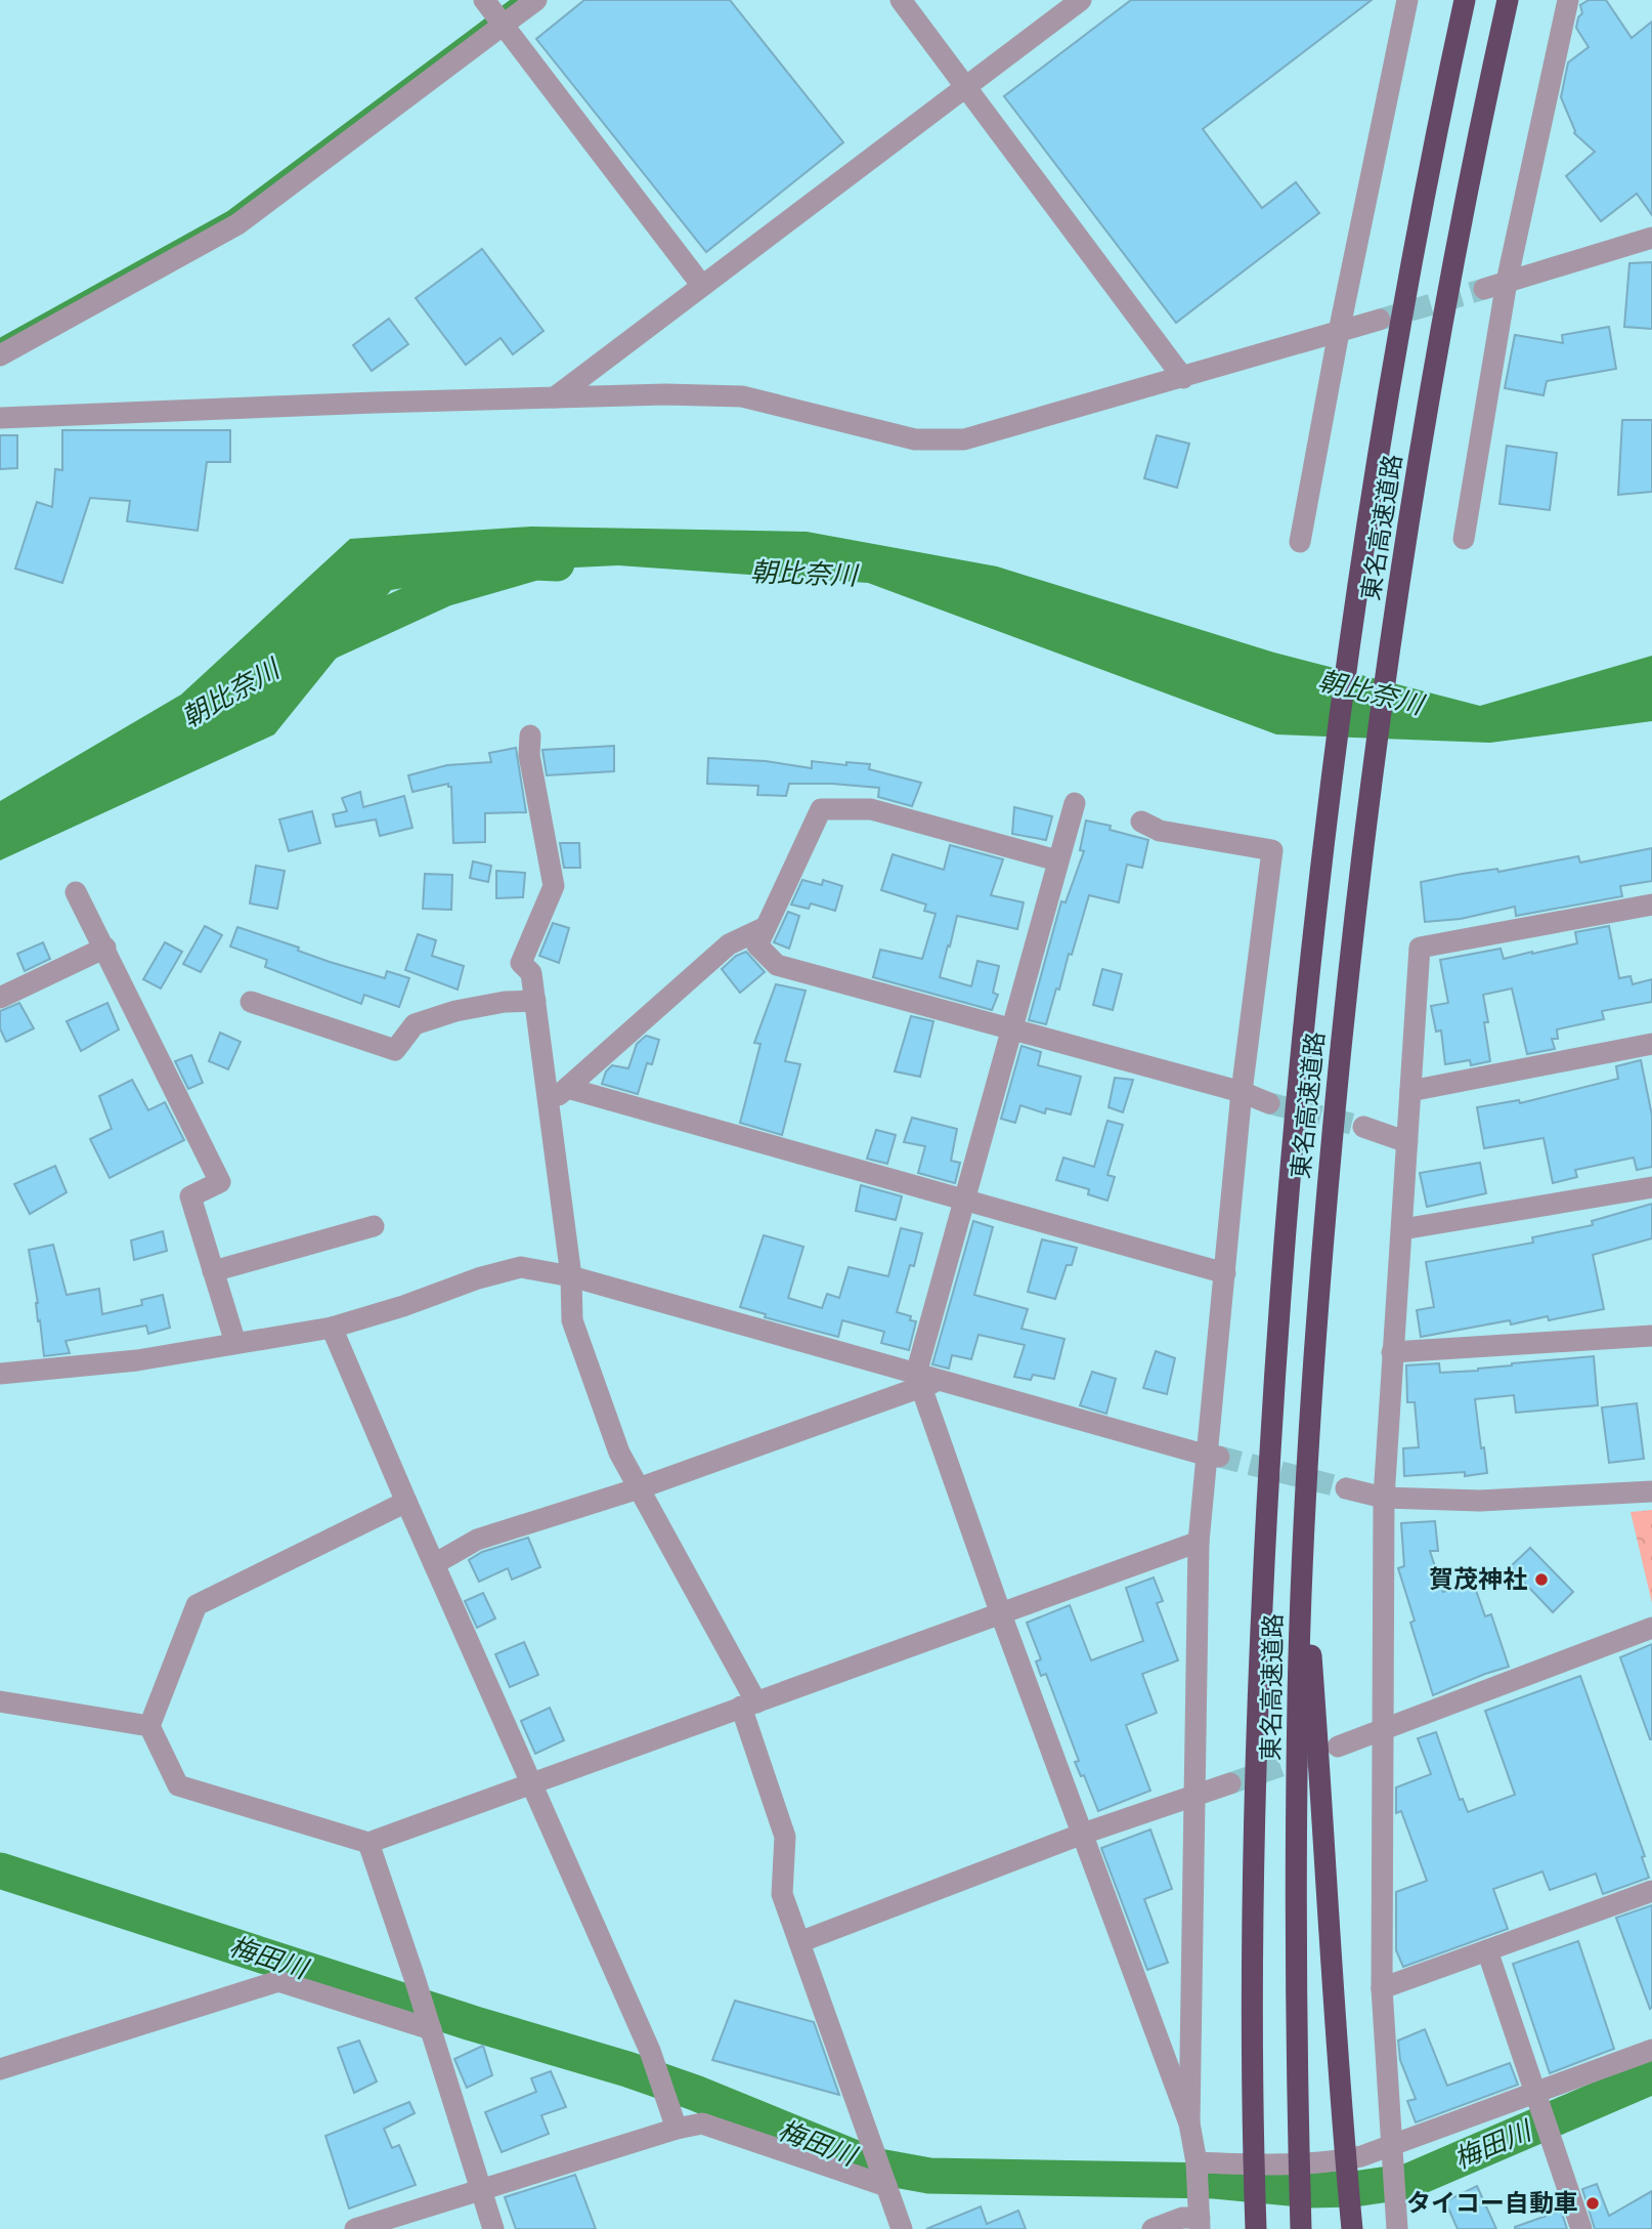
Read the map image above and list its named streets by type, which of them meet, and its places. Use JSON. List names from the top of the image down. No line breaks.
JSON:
{"streets":{"highway":["東名高速道路"]},"water":["朝比奈川","梅田川"],"places":["賀茂神社","タイコー自動車"]}
